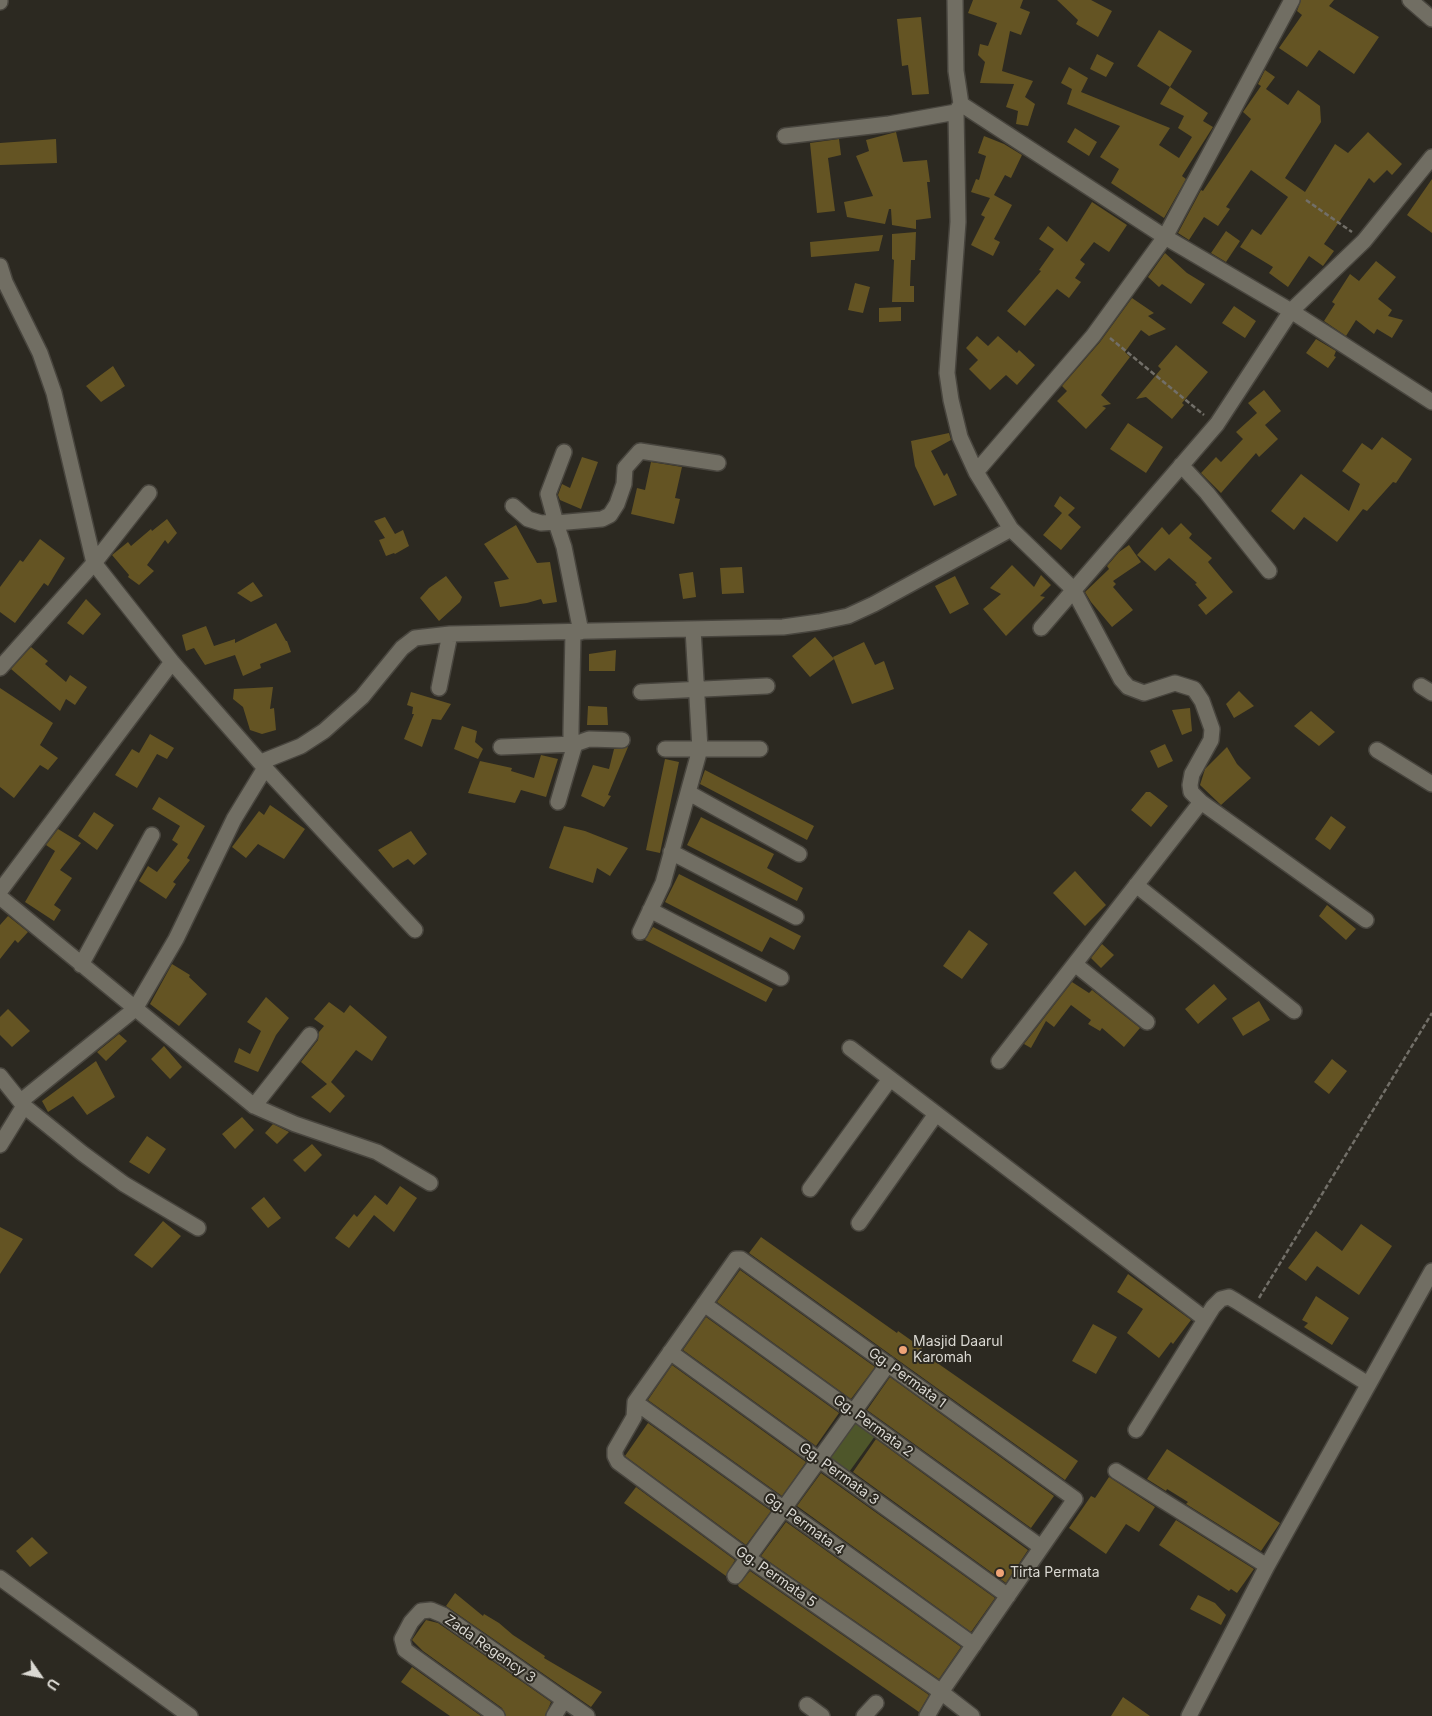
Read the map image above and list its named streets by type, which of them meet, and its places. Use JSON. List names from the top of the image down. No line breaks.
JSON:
{"streets":{"street":["Gg. Permata 1","Gg. Permata 2","Gg. Permata 3","Gg. Permata 4","Gg. Permata 5","Zada Regency 3"]},"crossings":[["Gg. Permata 1","Gg. Permata 2"],["Gg. Permata 4","Gg. Permata 5"]],"places":["Masjid Daarul Karomah","Tirta Permata"],"north":"bottom right"}
